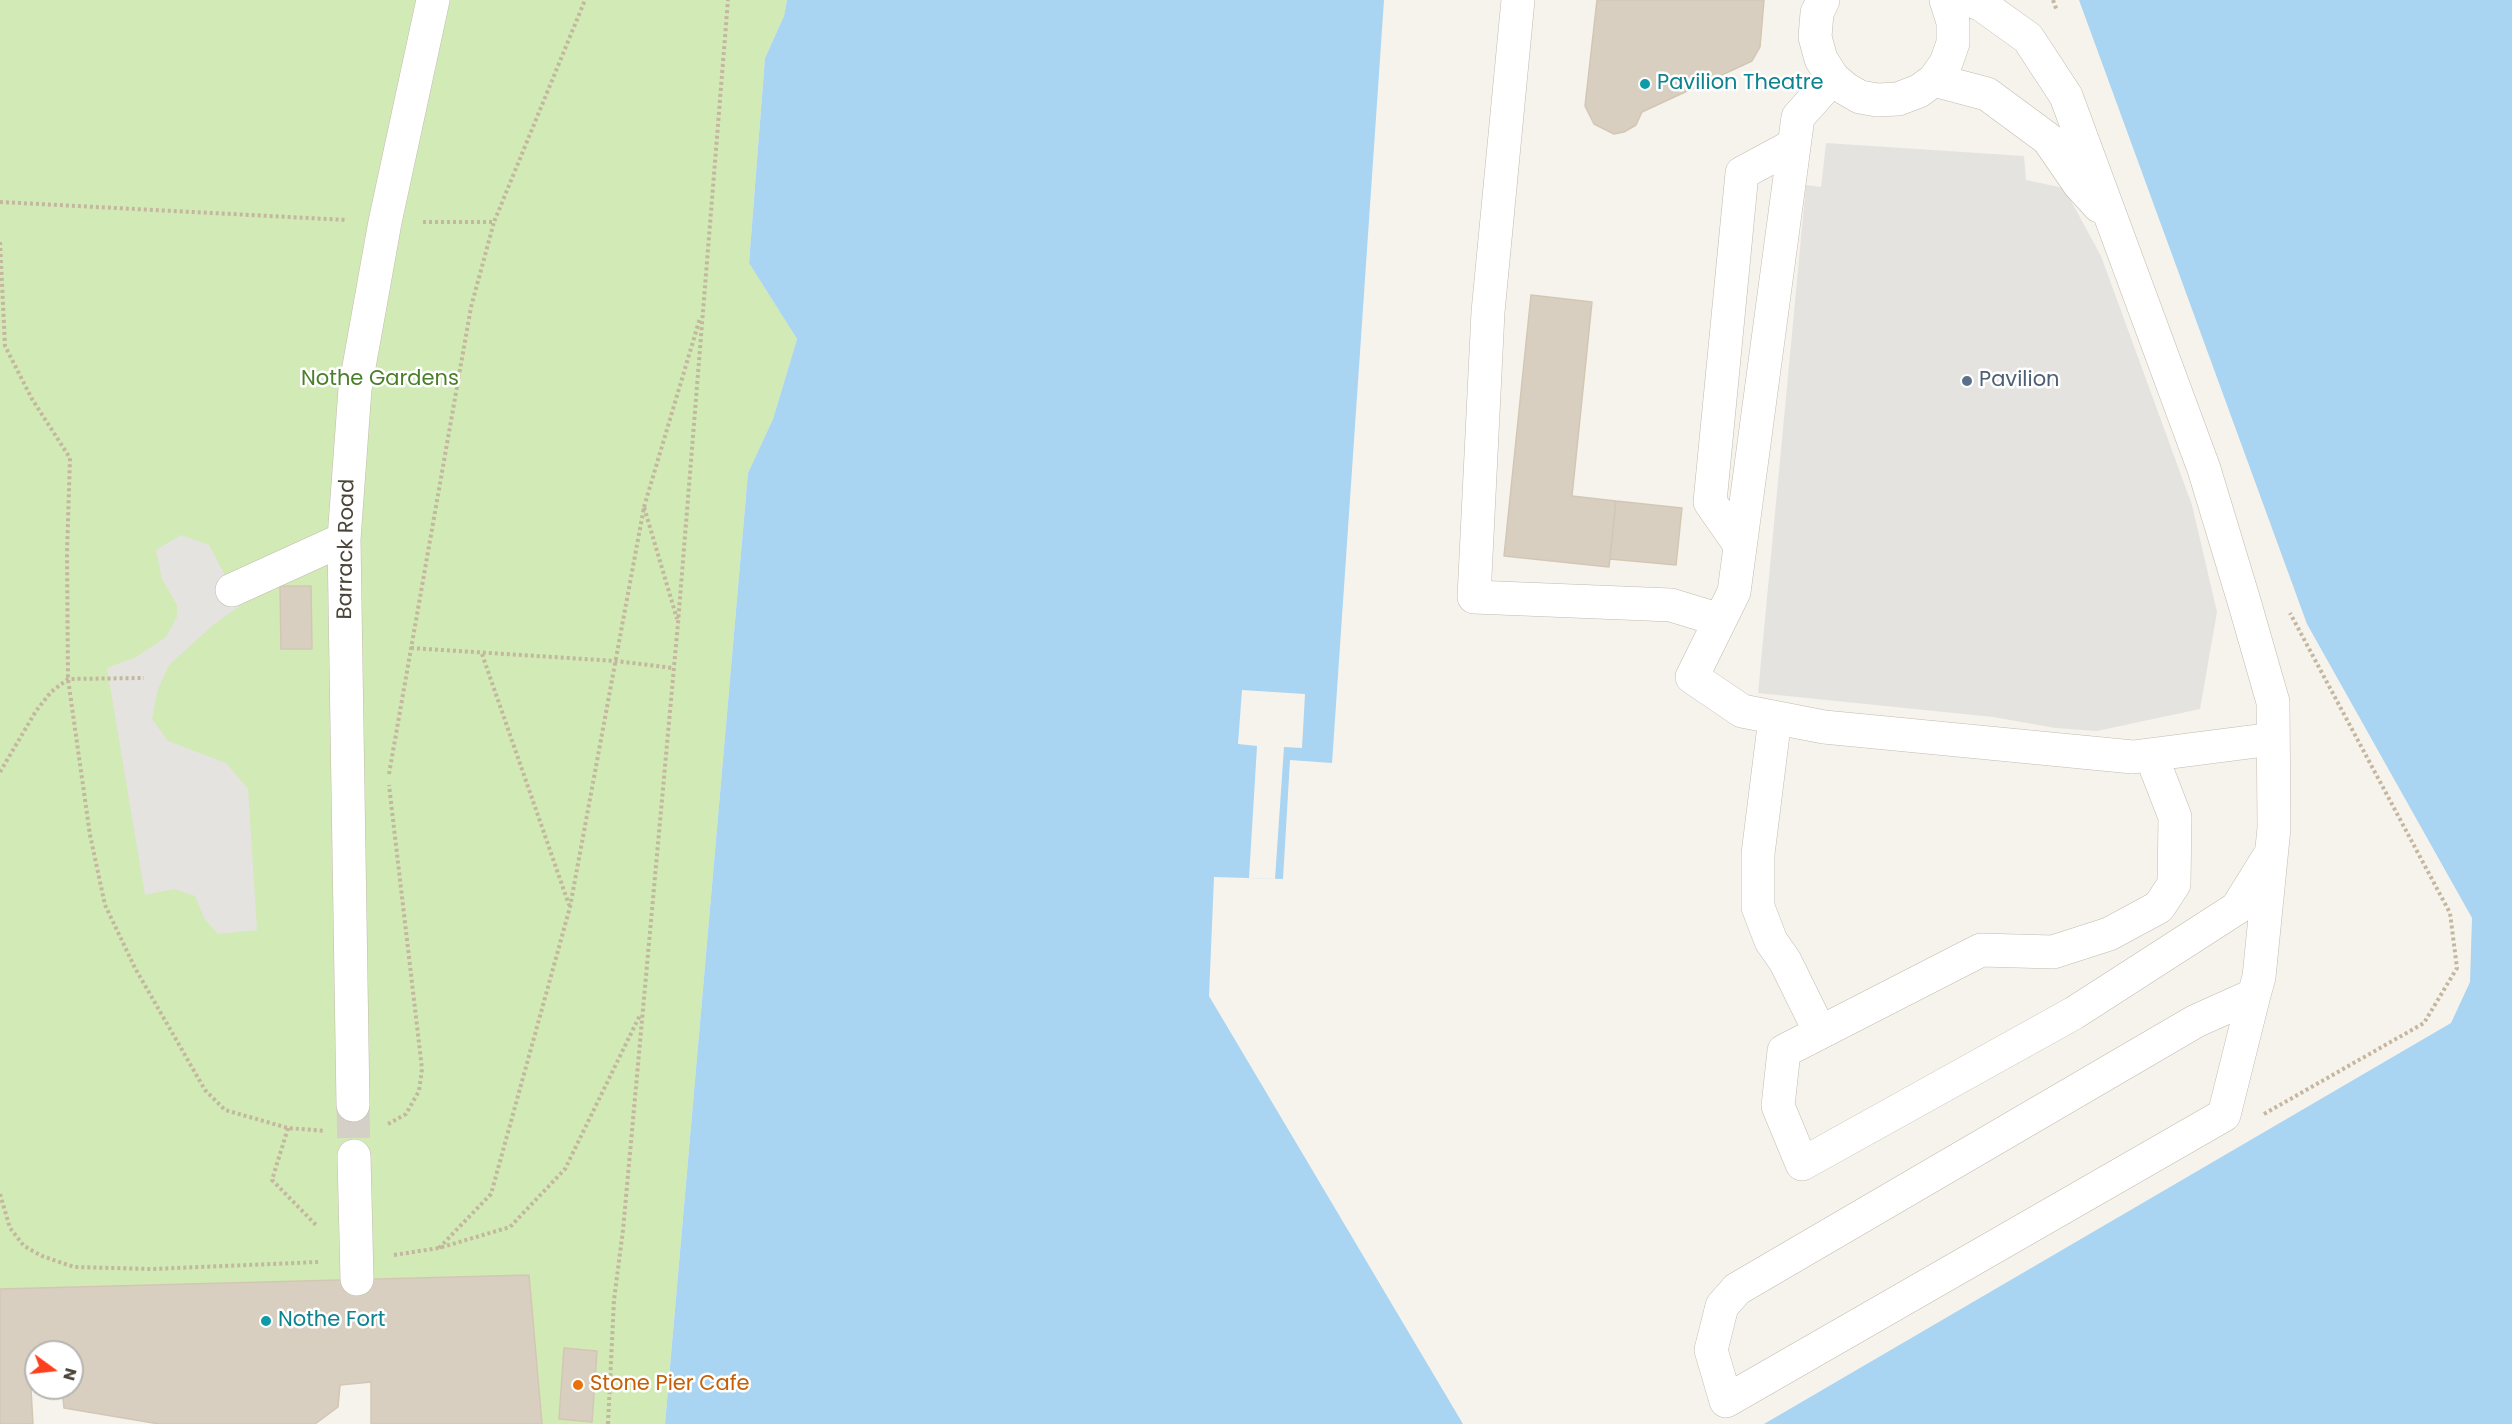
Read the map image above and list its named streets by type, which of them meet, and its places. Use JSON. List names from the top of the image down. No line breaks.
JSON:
{"streets":{"street":["Barrack Road"]},"parks":["Nothe Gardens"],"places":["Pavilion Theatre","Pavilion","Nothe Fort","Stone Pier Cafe"],"north":"right"}
